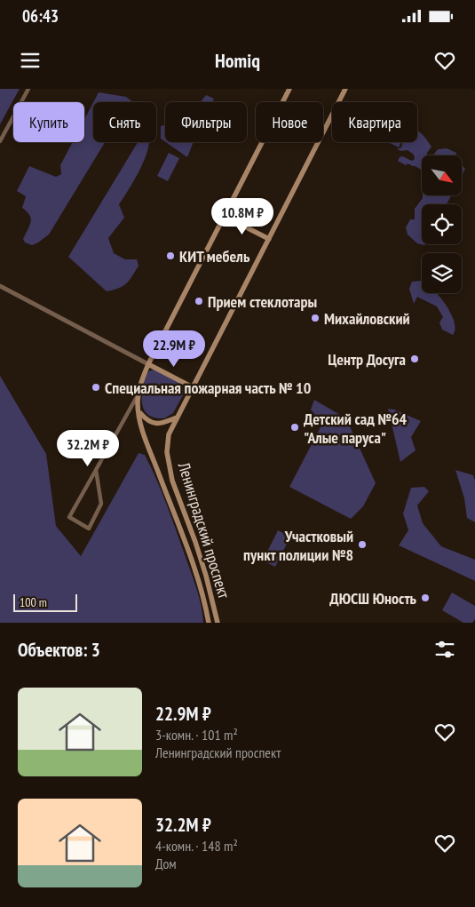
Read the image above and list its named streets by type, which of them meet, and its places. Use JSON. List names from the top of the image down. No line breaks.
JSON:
{"streets":{"main road":["Ленинградский проспект"]},"places":["КИТ мебель","Прием стеклотары","Михайловский","Центр Досуга","Специальная пожарная часть № 10","Детский сад №64 \"Алые паруса\"","Участковый пункт полиции №8","ДЮСШ Юность"],"scale_bar":"100 m","north":"bottom right","page":{"status":"06:43","header":"Homiq","chip":["Купить","Снять","Фильтры","Новое","Квартира"],"price":["10.8M ₽","22.9M ₽","32.2M ₽"],"scale":"100 m","heading":"Объектов: 3","list":[{"name":"22.9M ₽","note":"3-комн. · 101 m² · Ленинградский проспект"},{"name":"32.2M ₽","note":"4-комн. · 148 m² · Дом"}]}}
